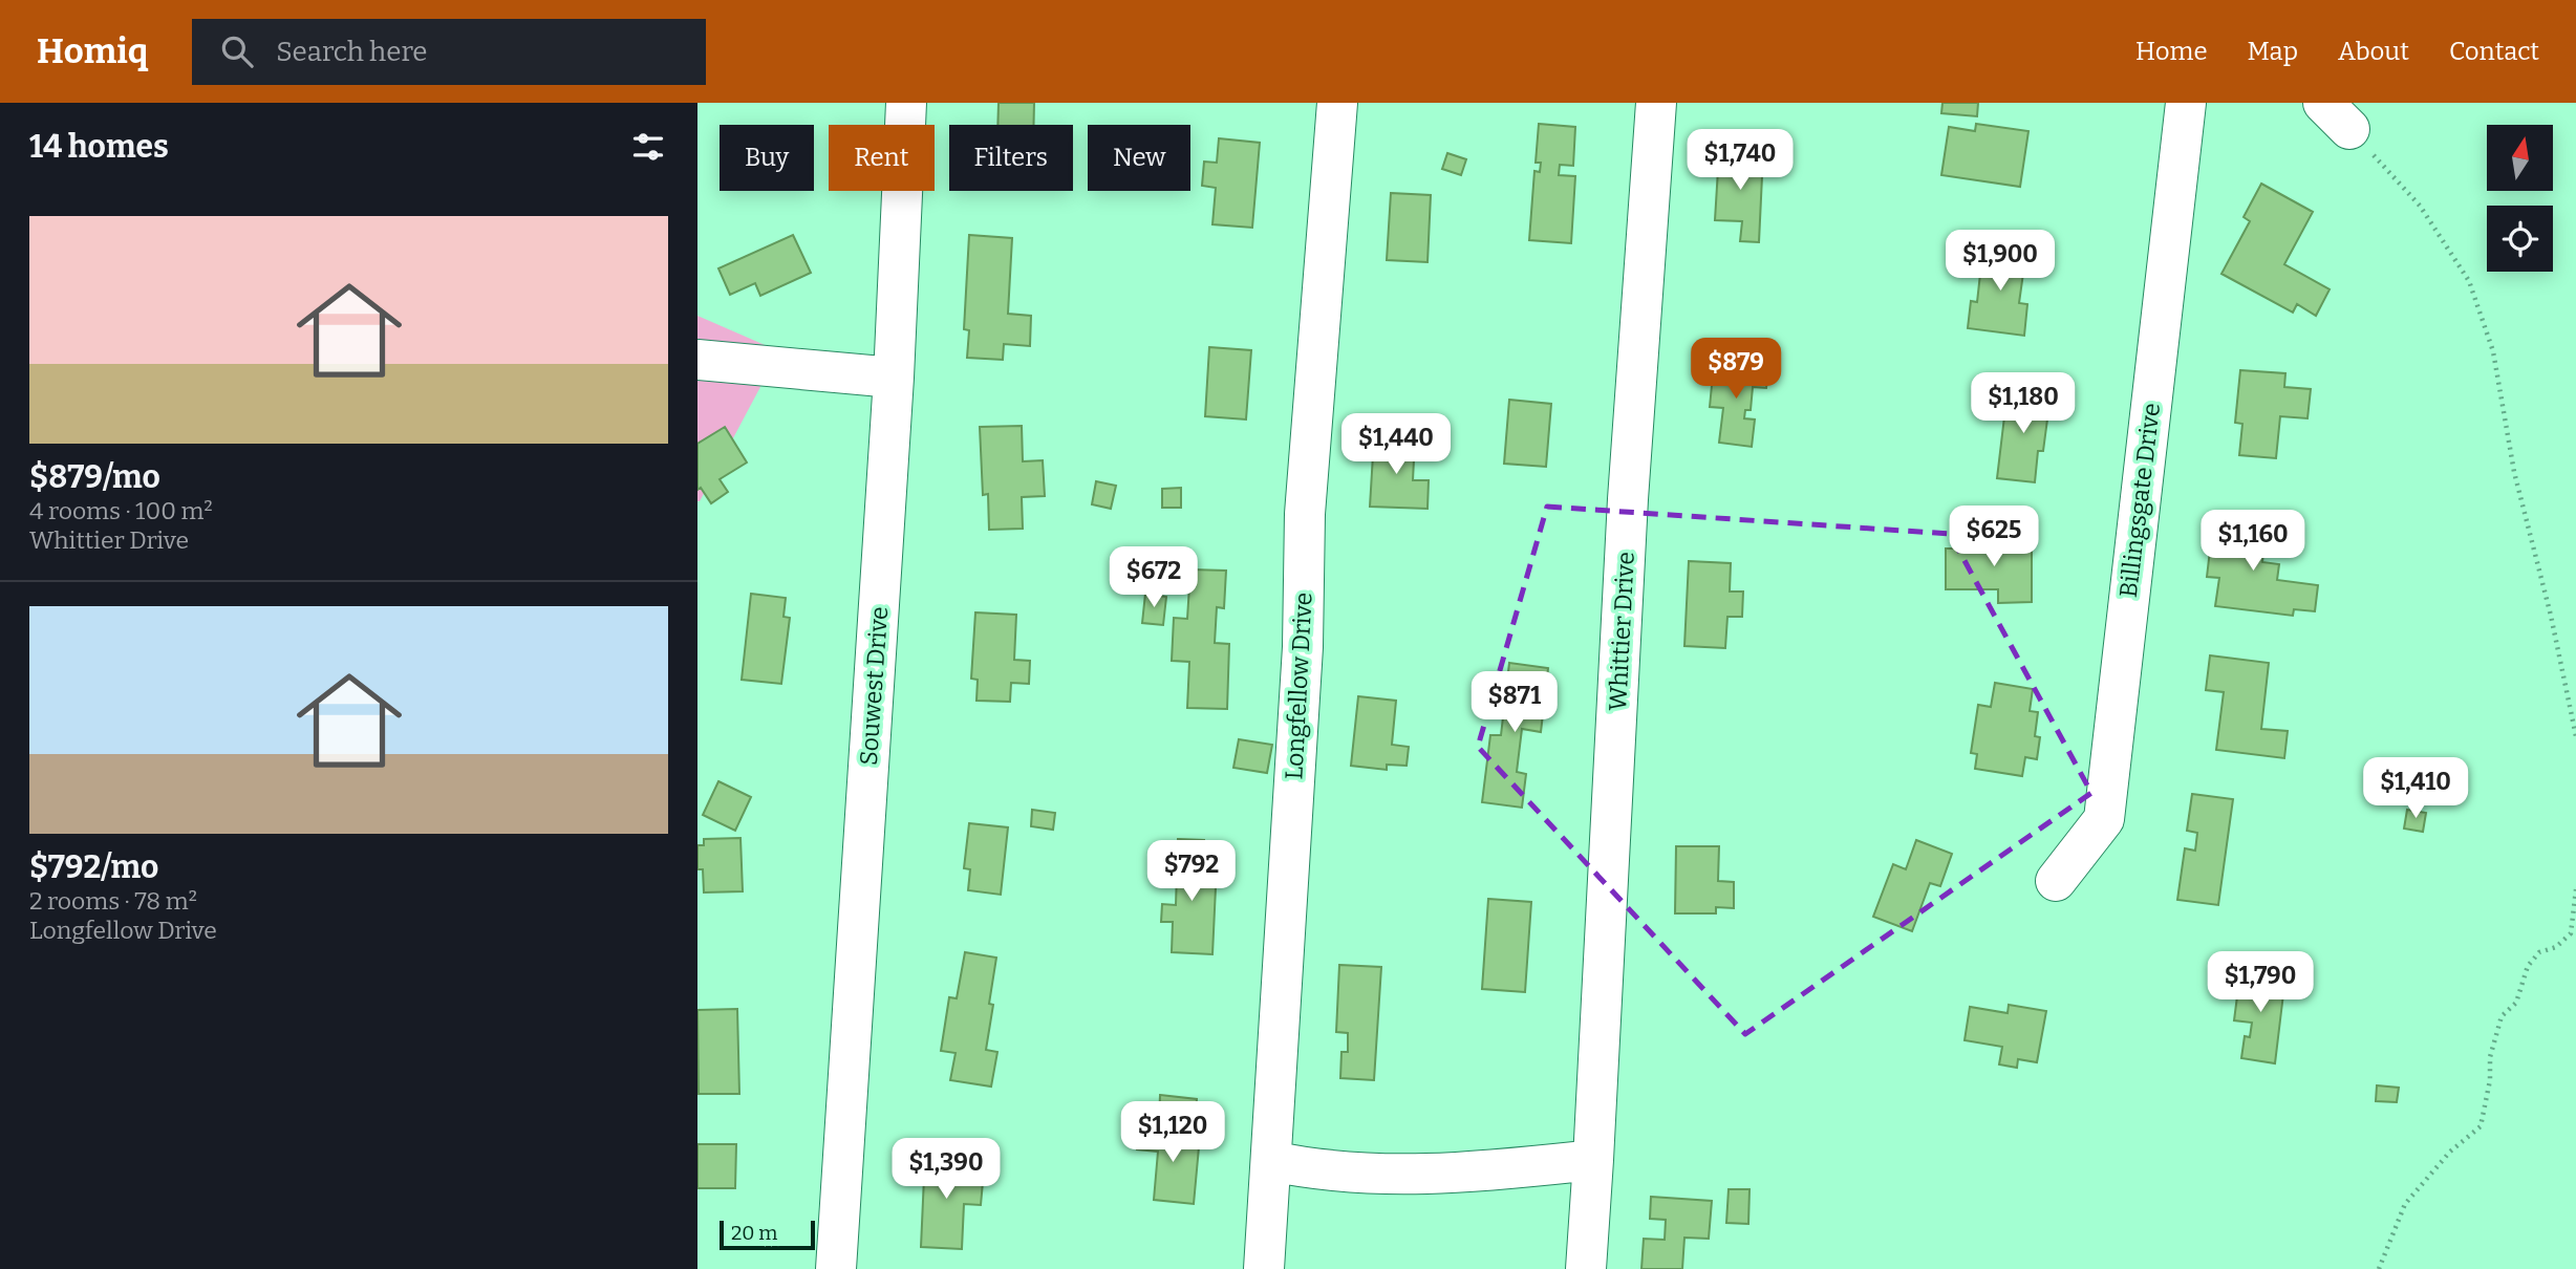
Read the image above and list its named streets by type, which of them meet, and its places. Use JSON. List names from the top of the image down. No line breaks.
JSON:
{"streets":{"street":["Billingsgate Drive","Whittier Drive","Souwest Drive","Longfellow Drive"]},"scale_bar":"20 m","north":"top","page":{"header":"Homiq","search":"Search here","nav":["Home","Map","About","Contact"],"heading":"14 homes","chip":["Buy","Rent","Filters","New"],"price":["$1,740","$1,900","$879","$1,180","$1,440","$625","$1,160","$672","$871","$1,410","$792","$1,790","$1,120","$1,390"],"list":[{"name":"$879/mo","note":"4 rooms · 100 m² · Whittier Drive"},{"name":"$792/mo","note":"2 rooms · 78 m² · Longfellow Drive"}],"scale":"20 m"}}
